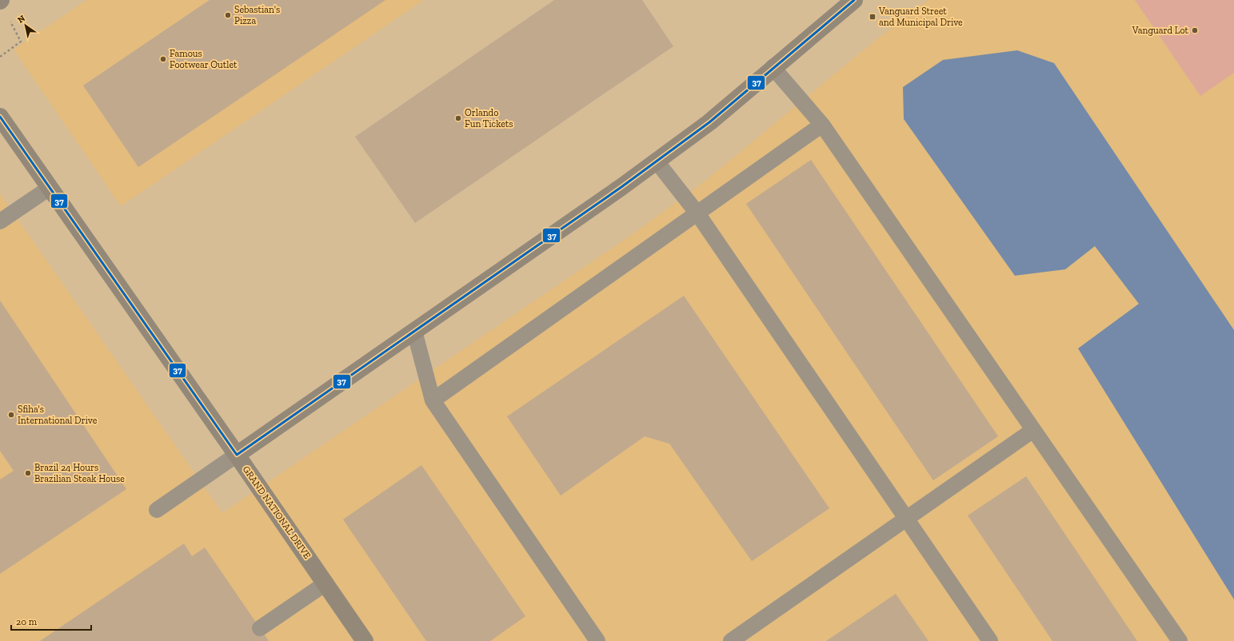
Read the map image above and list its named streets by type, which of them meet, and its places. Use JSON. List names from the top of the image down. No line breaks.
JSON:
{"streets":{"street":["GRAND NATIONAL DRIVE"]},"places":{"other":["Sebastian's Pizza","Vanguard Lot","Famous Footwear Outlet","Orlando Fun Tickets","Sfiha's International Drive","Brazil 24 Hours Brazilian Steak House"],"transit":["Vanguard Street and Municipal Drive"]},"lines":["transit line 37"],"scale_bar":"20 m","north":"top left"}
